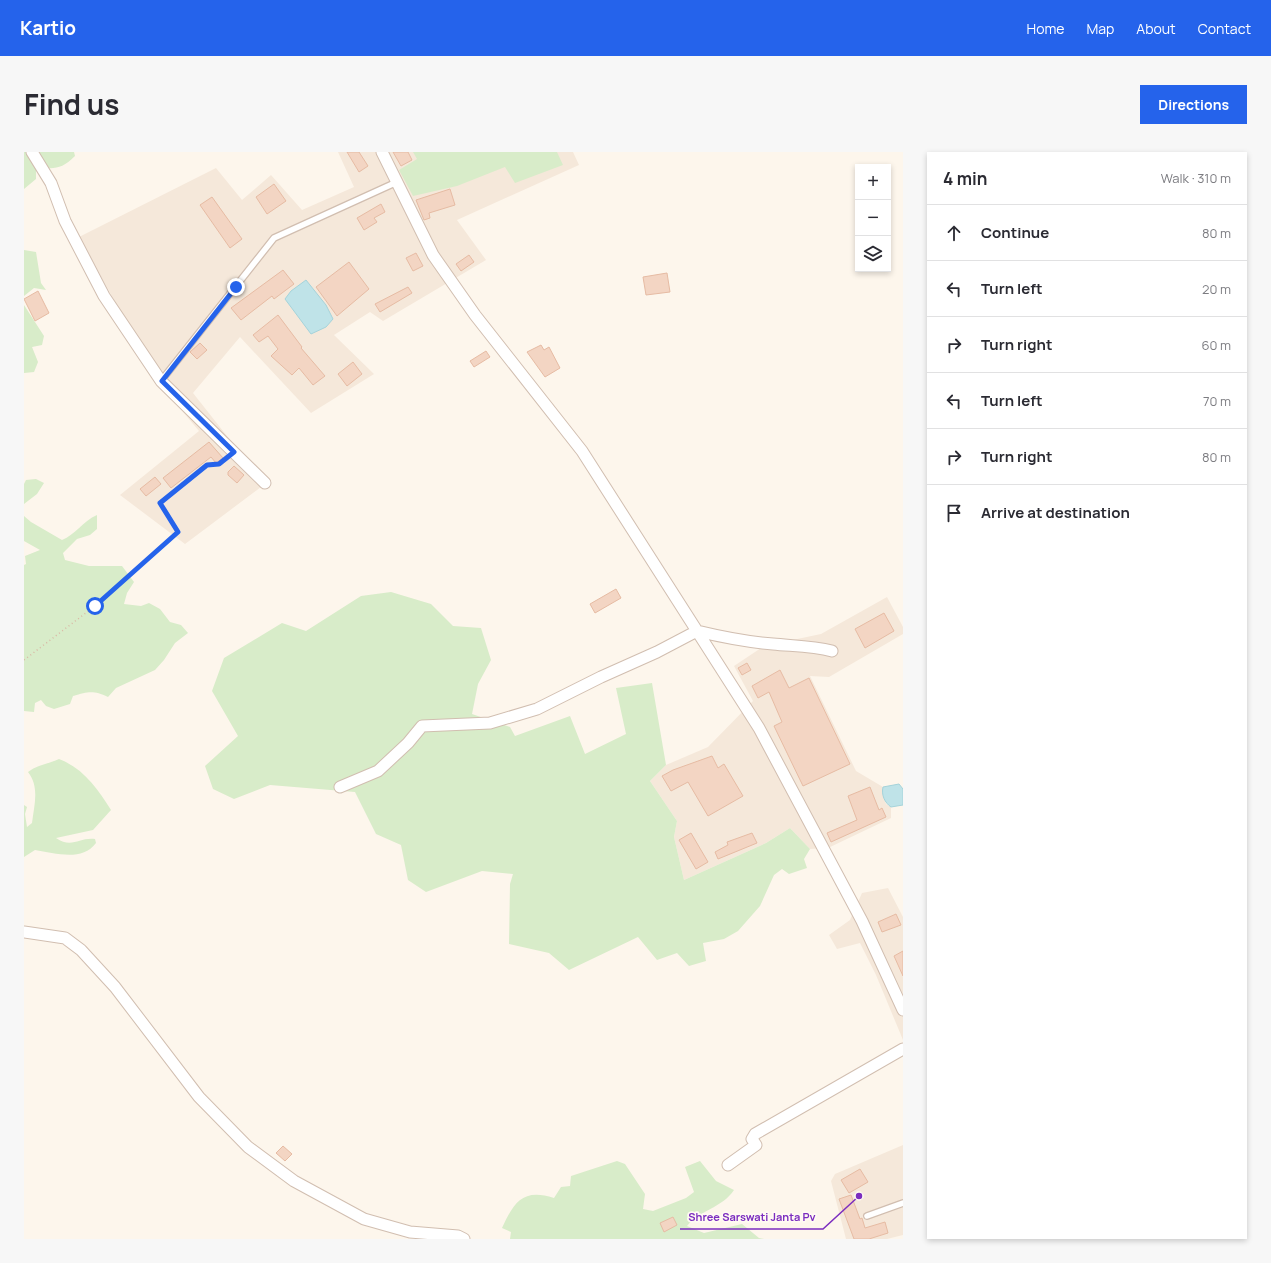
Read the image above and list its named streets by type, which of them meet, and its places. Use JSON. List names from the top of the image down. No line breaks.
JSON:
{"places":["Shree Sarswati Janta Pv"],"page":{"header":"Kartio","nav":["Home","Map","About","Contact"],"title":"Find us","buttons":"Directions","heading":["4 min","Walk · 310 m"],"map_buttons":["+","−"],"list":[["Continue","80 m"],["Turn left","20 m"],["Turn right","60 m"],["Turn left","70 m"],["Turn right","80 m"],"Arrive at destination"]}}
